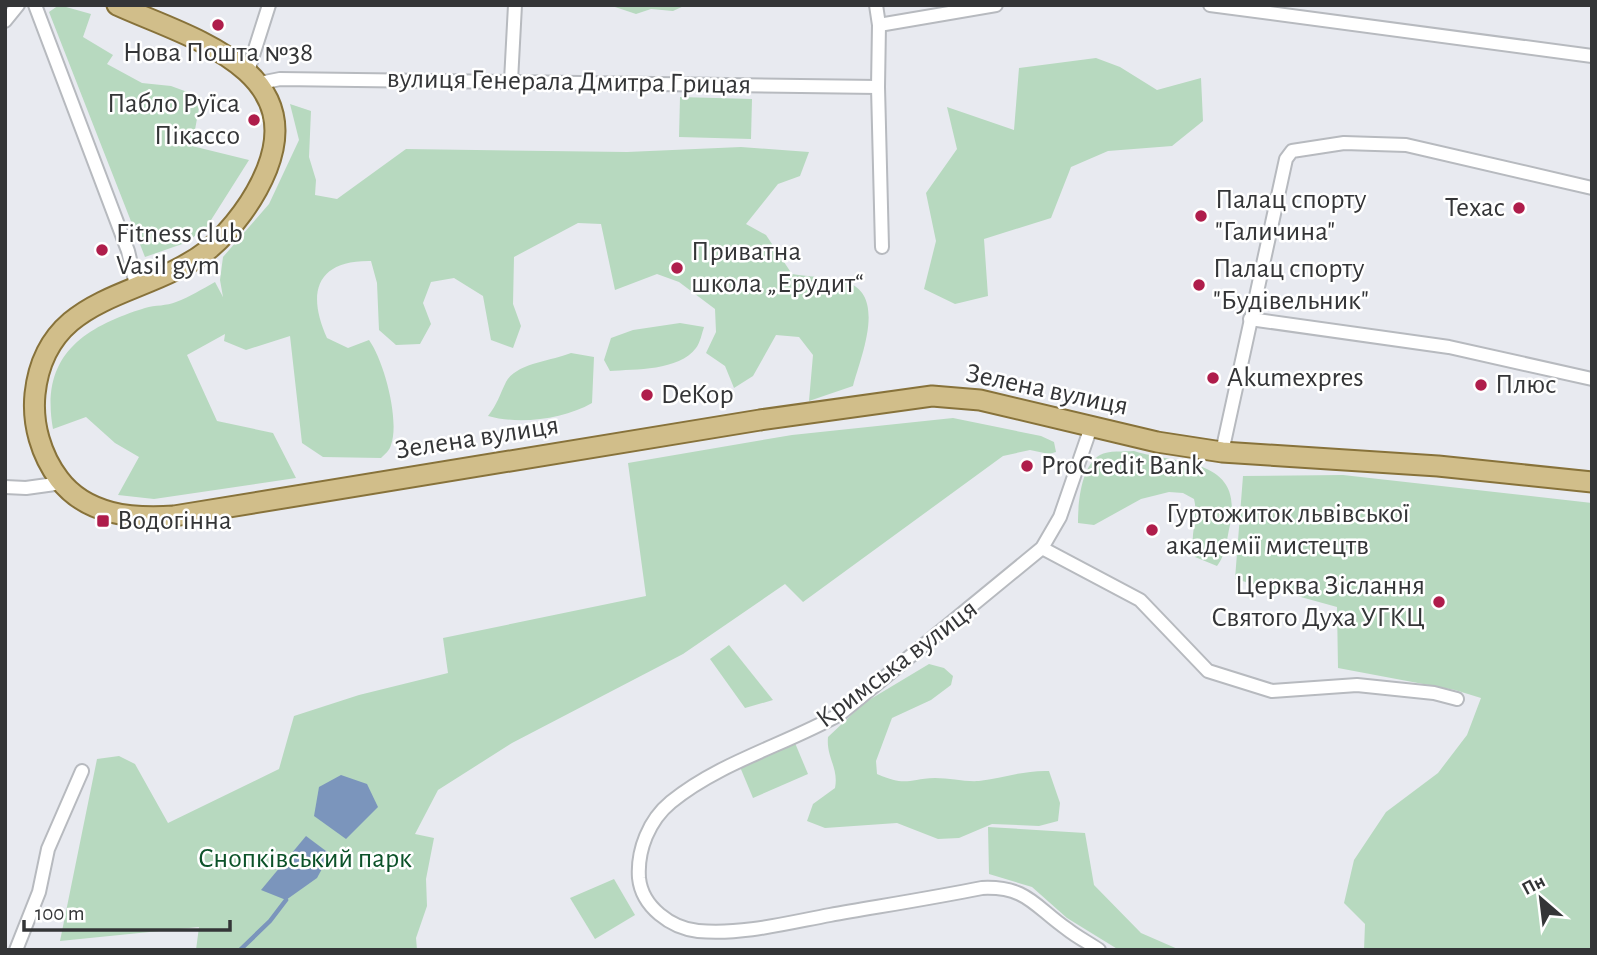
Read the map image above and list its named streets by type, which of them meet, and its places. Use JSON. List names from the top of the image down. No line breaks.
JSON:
{"streets":{"main road":["Зелена вулиця"],"street":["вулиця Генерала Дмитра Грицая","Кримська вулиця"]},"crossings":[["вулиця Генерала Дмитра Грицая","Зелена вулиця"],["Зелена вулиця","Кримська вулиця"]],"parks":["Снопківський парк"],"places":{"other":["Нова Пошта №38","Пабло Руїса Пікассо","Техас","Палац спорту \"Галичина\"","Fitness club Vasil gym","Приватна школа „Ерудит“","Палац спорту \"Будівельник\"","Akumexpres","Плюс","DeKop","ProCredit Bank","Гуртожиток львівської академії мистецтв","Церква Зіслання Святого Духа УГКЦ"],"transit":["Водогінна"]},"scale_bar":"100 m","north":"top left"}
